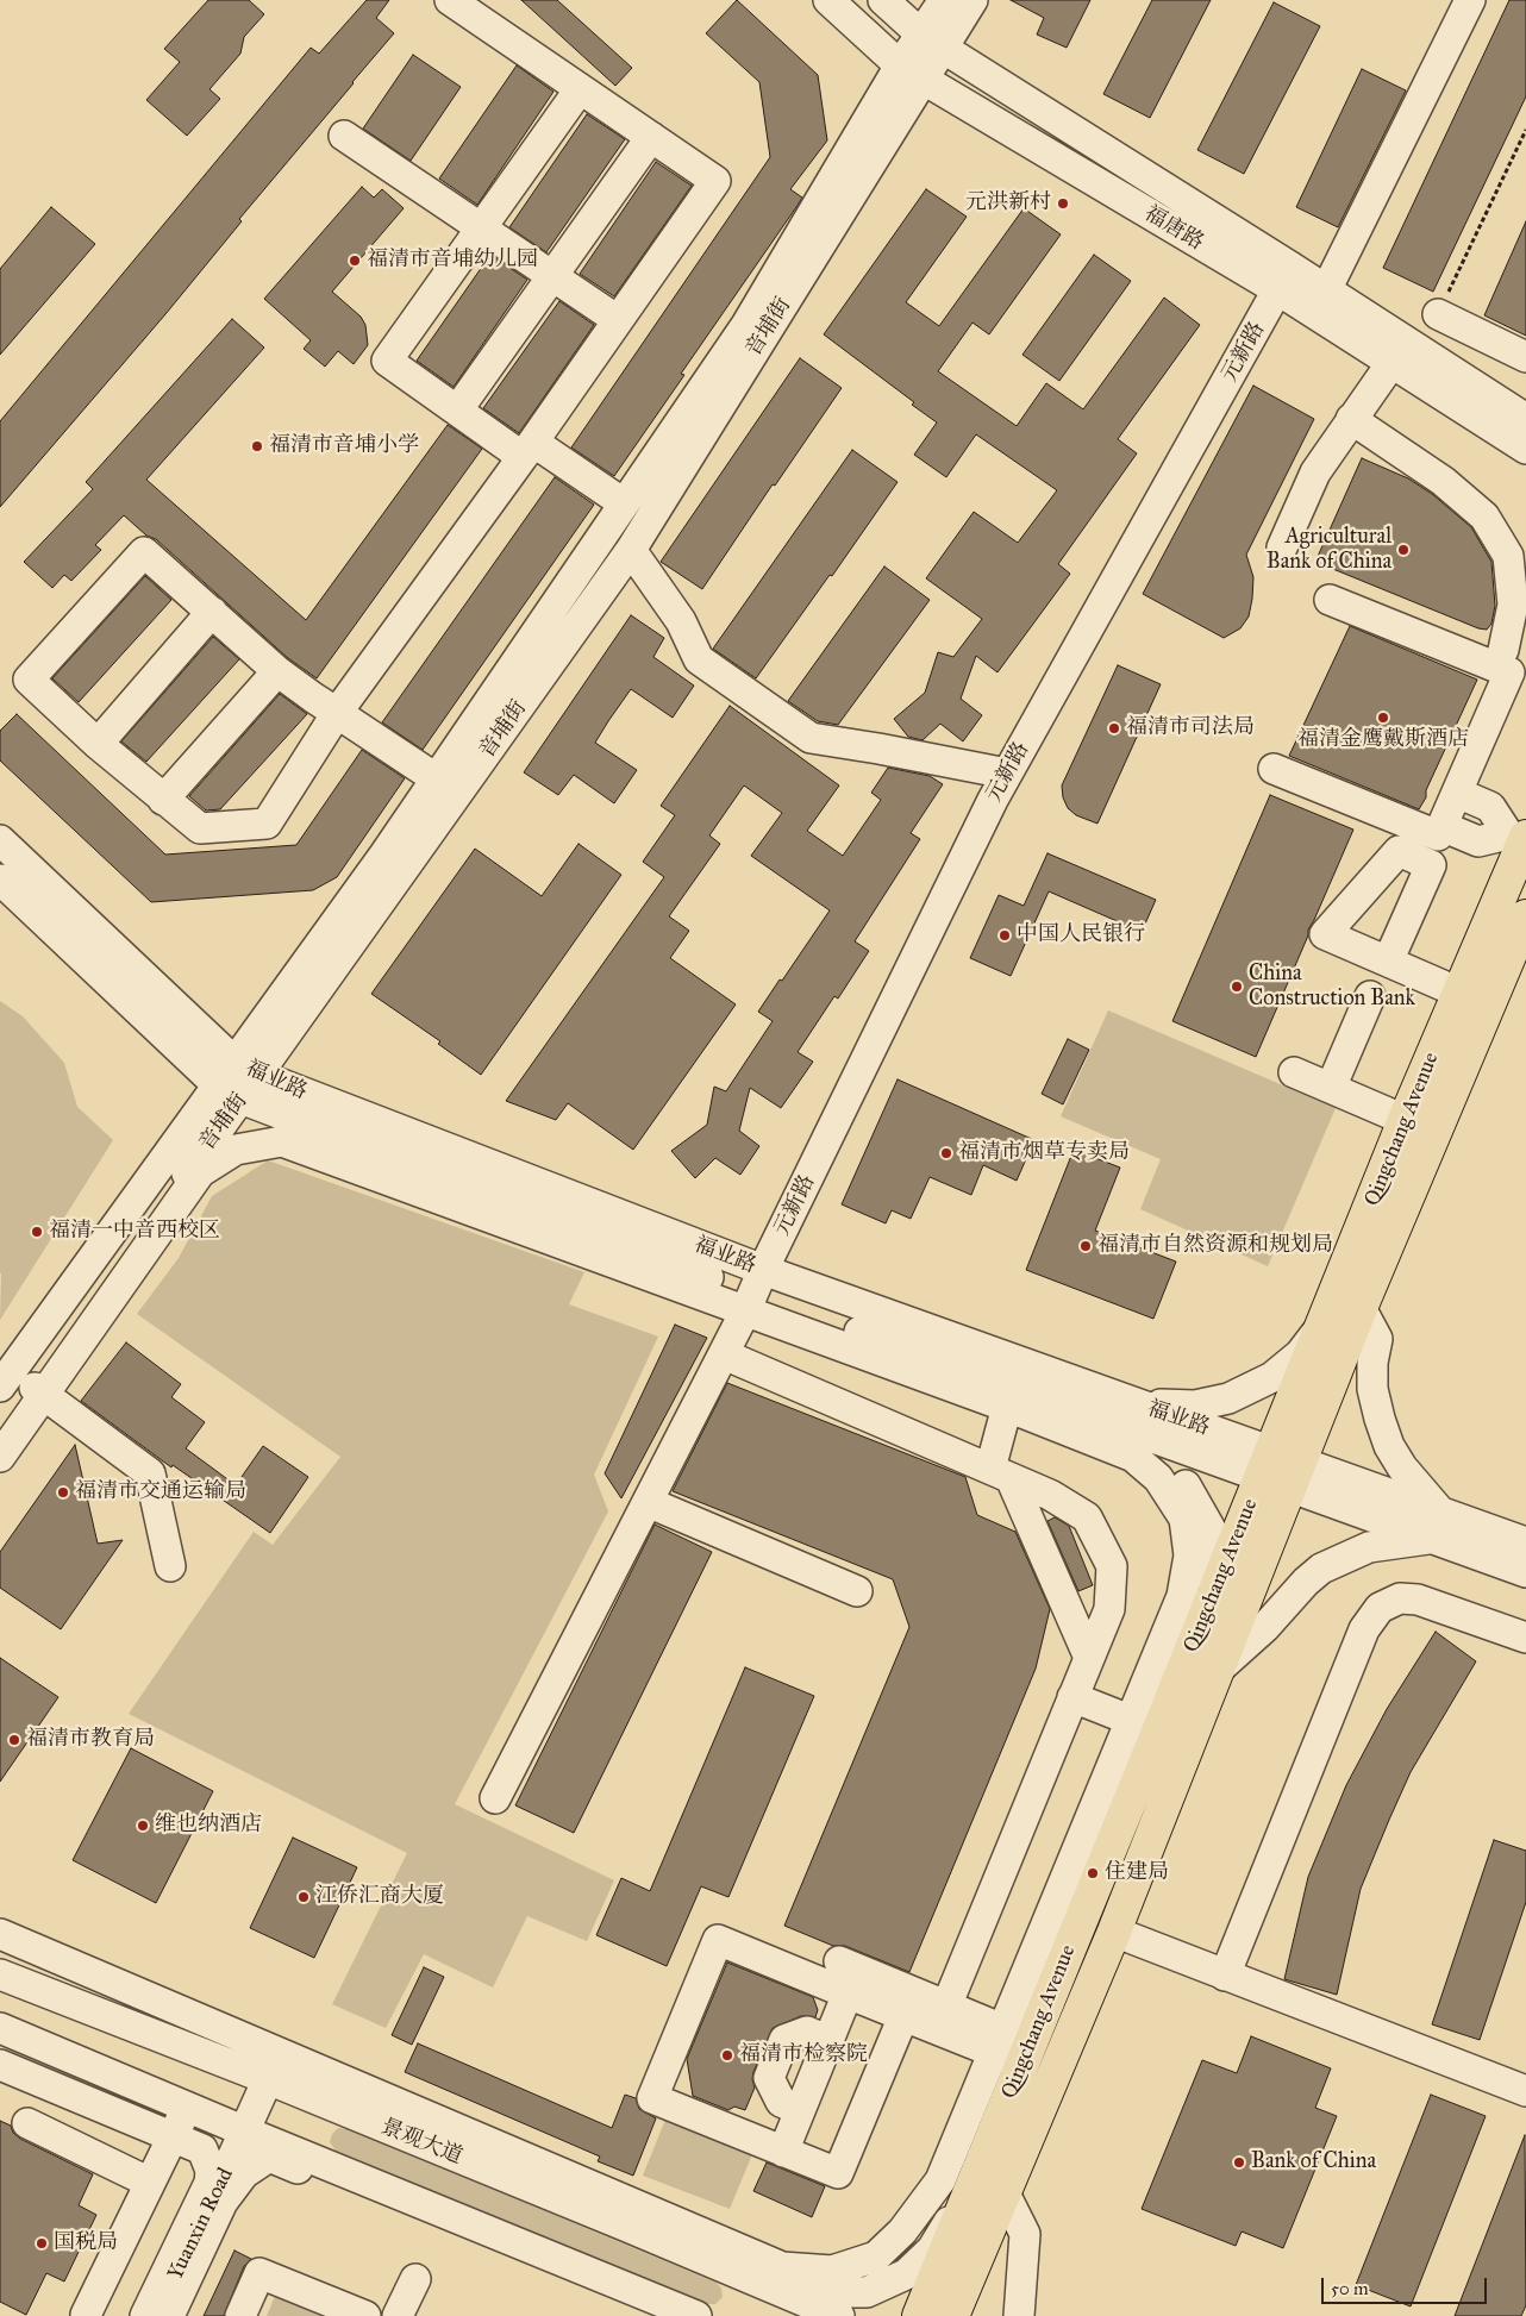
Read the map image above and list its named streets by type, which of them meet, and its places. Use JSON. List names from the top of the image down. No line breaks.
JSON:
{"streets":{"main road":["Qingchang Avenue"],"street":["福唐路","音埔街","元新路","福业路","景观大道","Yuanxin Road"]},"crossings":[["福唐路","音埔街"],["福唐路","元新路"],["音埔街","福业路"],["元新路","福业路"],["福业路","Qingchang Avenue"],["景观大道","Yuanxin Road"]],"places":["元洪新村","福清市音埔幼儿园","福清市音埔小学","Agricultural Bank of China","福清金鹰戴斯酒店","福清市司法局","中国人民银行","China Construction Bank","福清市烟草专卖局","福清一中音西校区","福清市自然资源和规划局","福清市交通运输局","福清市教育局","维也纳酒店","住建局","江侨汇商大厦","福清市检察院","Bank of China","国税局"],"scale_bar":"50 m"}
